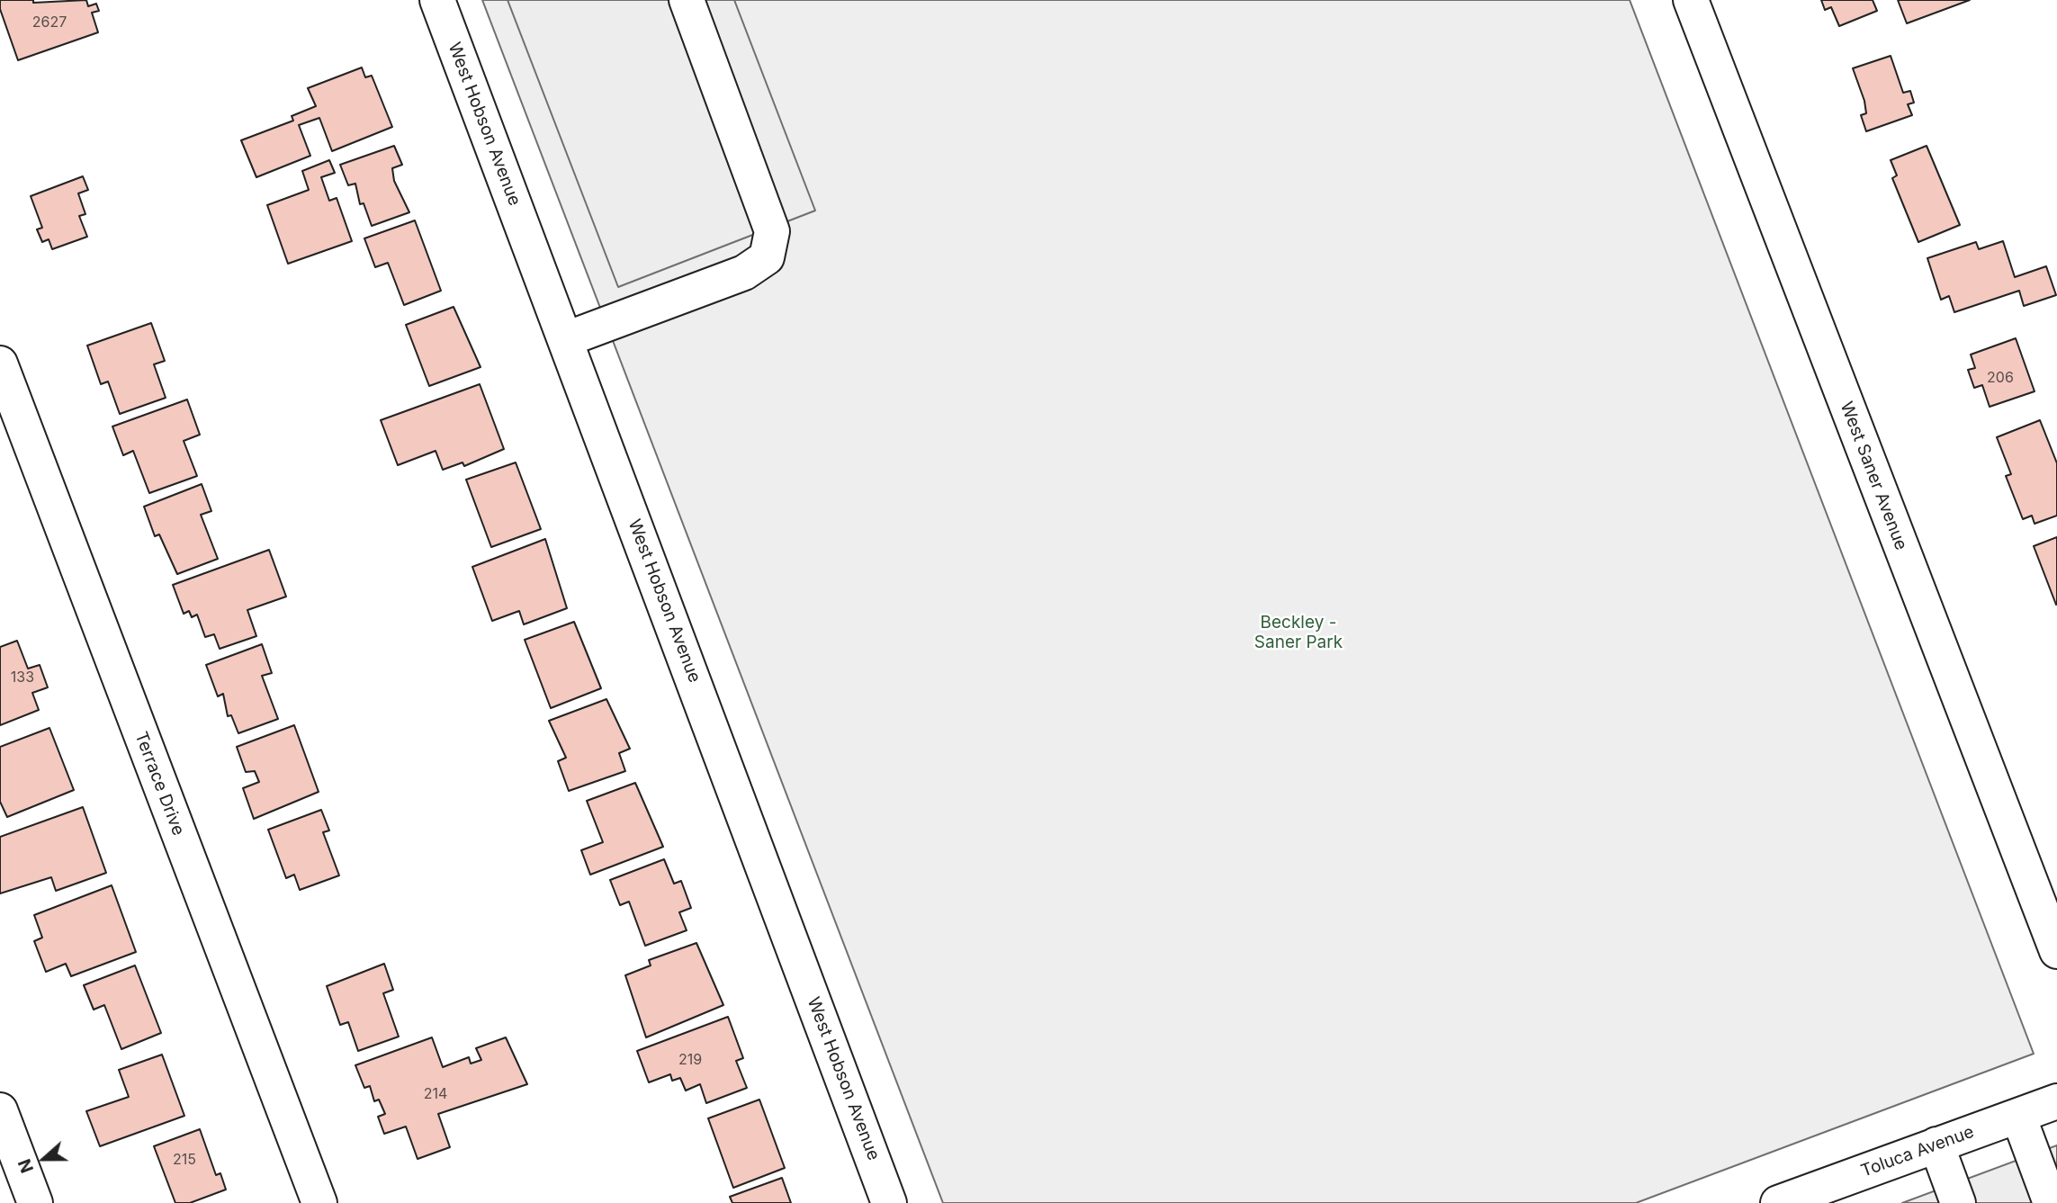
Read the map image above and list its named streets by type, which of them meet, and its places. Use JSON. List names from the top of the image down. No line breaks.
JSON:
{"streets":{"street":["West Hobson Avenue","West Saner Avenue","Terrace Drive","Toluca Avenue"]},"parks":["Beckley - Saner Park"],"house_numbers":["2627","206","133","219","214","215"],"north":"left"}
